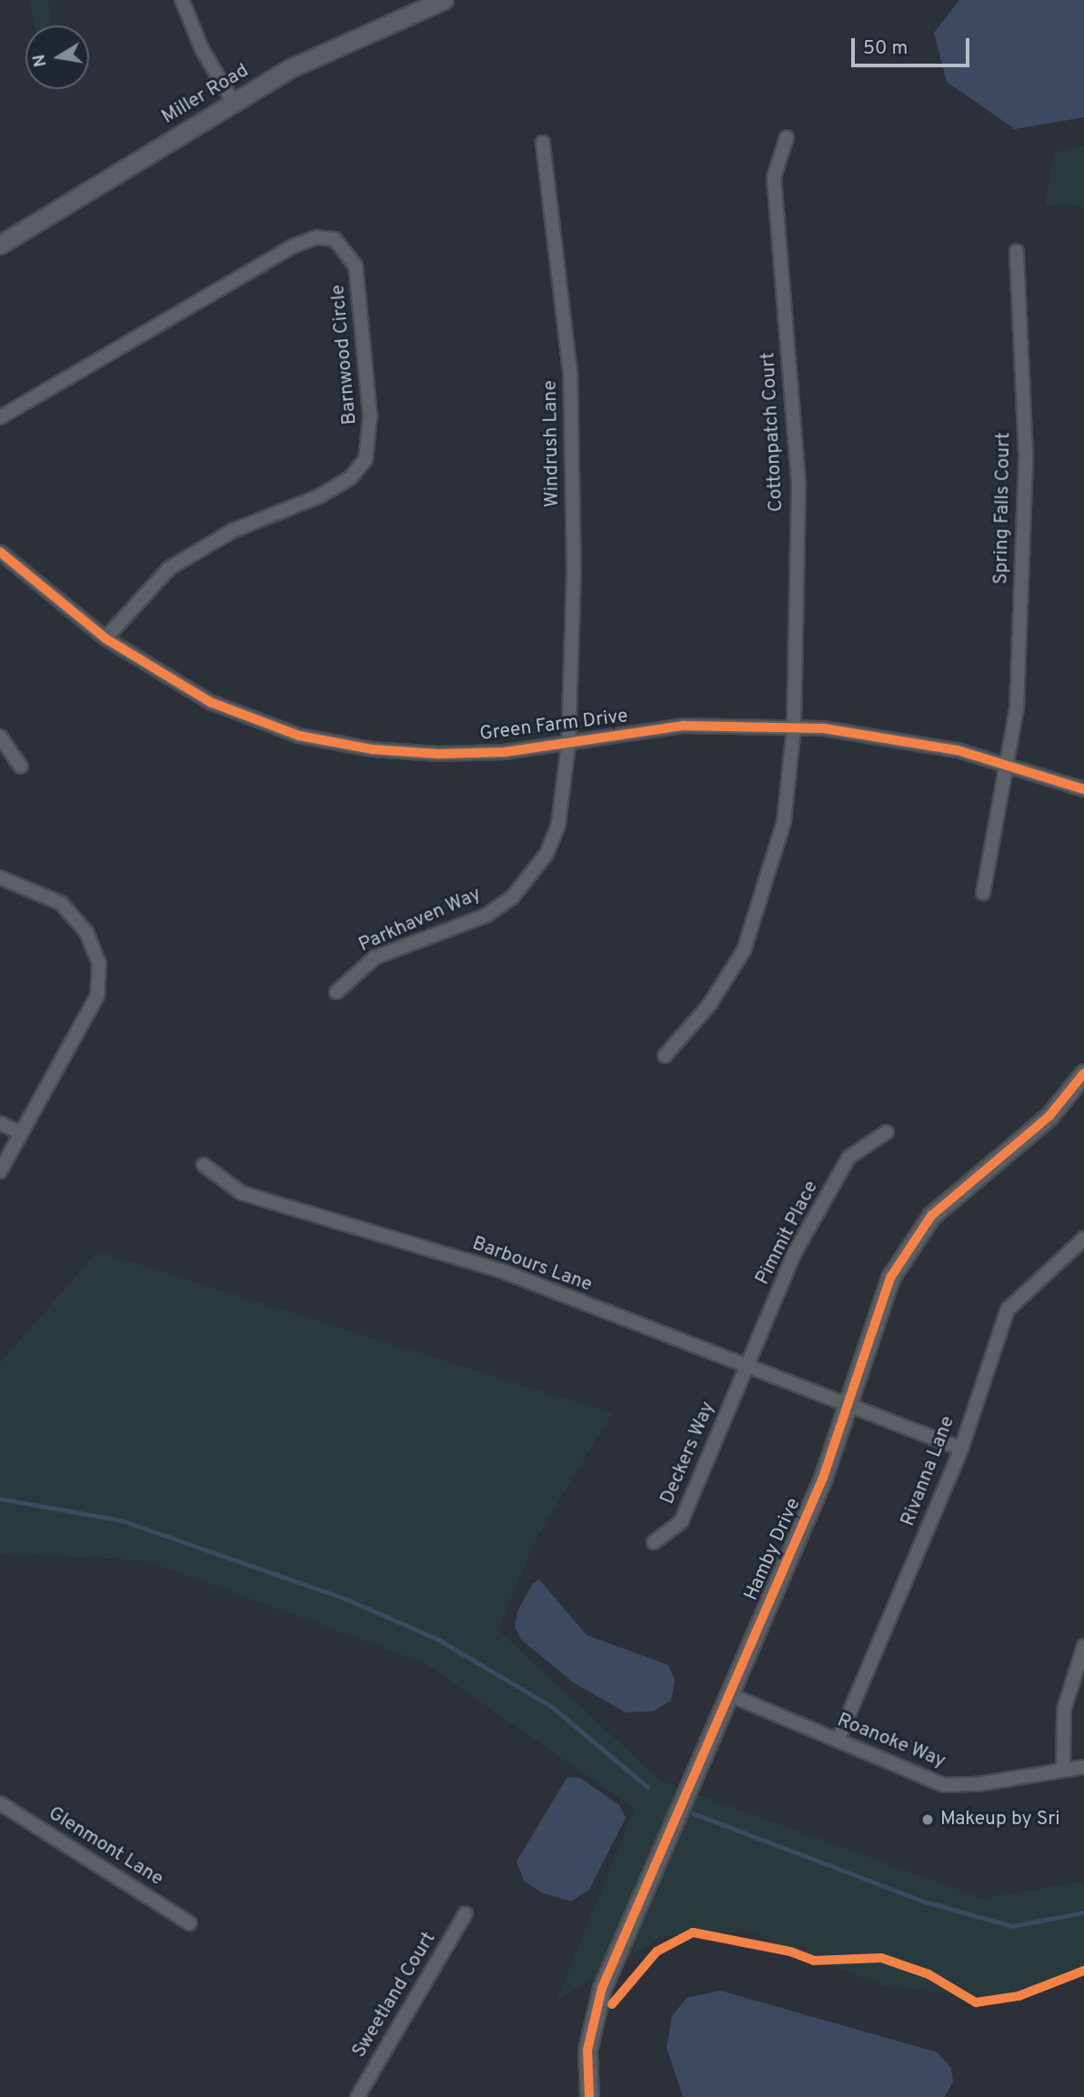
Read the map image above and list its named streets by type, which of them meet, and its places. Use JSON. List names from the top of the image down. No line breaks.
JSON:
{"streets":{"street":["Miller Road","Barnwood Circle","Cottonpatch Court","Windrush Lane","Spring Falls Court","Green Farm Drive","Parkhaven Way","Pimmit Place","Barbours Lane","Deckers Way","Rivanna Lane","Hamby Drive","Roanoke Way","Glenmont Lane","Sweetland Court"]},"crossings":[["Barnwood Circle","Green Farm Drive"],["Cottonpatch Court","Green Farm Drive"],["Windrush Lane","Green Farm Drive"],["Windrush Lane","Parkhaven Way"],["Spring Falls Court","Green Farm Drive"],["Green Farm Drive","Parkhaven Way"],["Pimmit Place","Barbours Lane"],["Pimmit Place","Deckers Way"],["Barbours Lane","Deckers Way"],["Barbours Lane","Rivanna Lane"],["Barbours Lane","Hamby Drive"],["Rivanna Lane","Roanoke Way"],["Hamby Drive","Roanoke Way"]],"places":["Makeup by Sri"],"scale_bar":"50 m","north":"left"}
